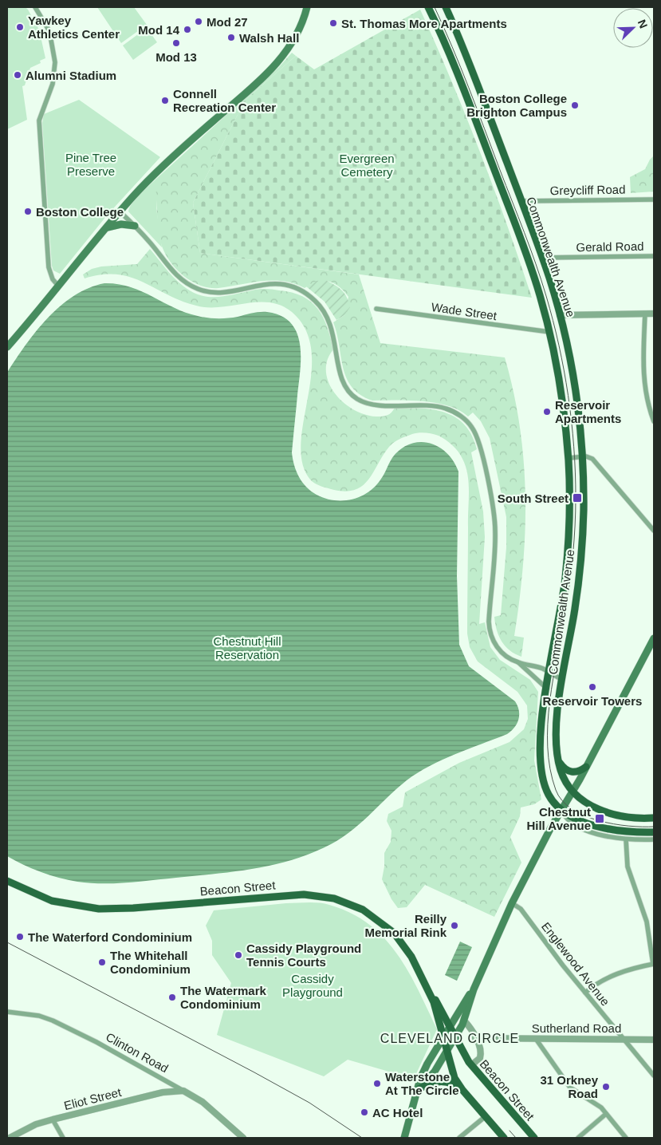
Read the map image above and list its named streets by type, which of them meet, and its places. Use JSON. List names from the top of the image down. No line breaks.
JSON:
{"streets":{"main road":["Commonwealth Avenue","Beacon Street"],"street":["Greycliff Road","Gerald Road","Wade Street","Englewood Avenue","Sutherland Road","Clinton Road","Eliot Street"]},"crossings":[["Greycliff Road","Commonwealth Avenue"],["Gerald Road","Commonwealth Avenue"],["Commonwealth Avenue","Wade Street"],["Englewood Avenue","Sutherland Road"],["Clinton Road","Eliot Street"]],"districts":["CLEVELAND CIRCLE"],"parks":["Pine Tree Preserve","Evergreen Cemetery","Chestnut Hill Reservation","Cassidy Playground"],"places":{"other":["Mod 27","St. Thomas More Apartments","Yawkey Athletics Center","Mod 14","Walsh Hall","Mod 13","Alumni Stadium","Connell Recreation Center","Boston College Brighton Campus","Boston College","Reservoir Apartments","Reservoir Towers","Reilly Memorial Rink","The Waterford Condominium","Cassidy Playground Tennis Courts","The Whitehall Condominium","The Watermark Condominium","Waterstone At The Circle","31 Orkney Road","AC Hotel"],"transit":["South Street","Chestnut Hill Avenue"]},"north":"top right"}
